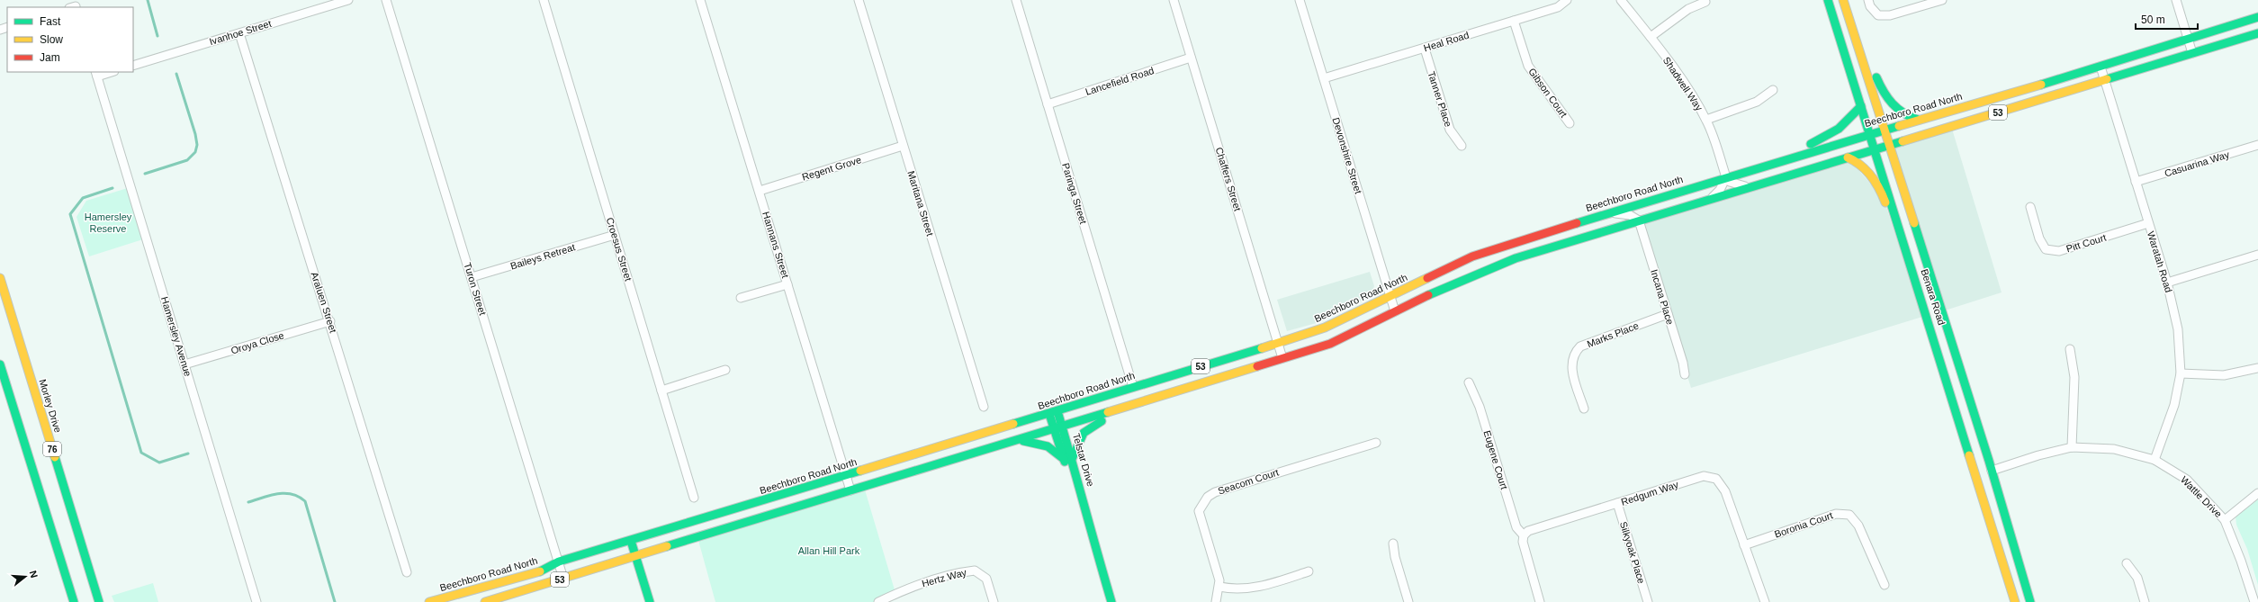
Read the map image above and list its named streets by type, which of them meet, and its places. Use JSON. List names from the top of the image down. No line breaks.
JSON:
{"streets":{"main road":["Beechboro Road North","53","Benara Road","Morley Drive","76","Telstar Drive"],"street":["Ivanhoe Street","Heal Road","Lancefield Road","Shadwell Way","Gibson Court","Tanner Place","Devonshire Street","Casuarina Way","Regent Grove","Chaffers Street","Paringa Street","Maritana Street","Pitt Court","Hannans Street","Croesus Street","Baileys Retreat","Waratah Road","Turon Street","Incana Place","Araluen Street","Marks Place","Hamersley Avenue","Oroya Close","Eugene Court","Seacom Court","Redgum Way","Wattle Drive","Boronia Court","Silkyoak Place","Hertz Way"]},"crossings":[["Ivanhoe Street","Araluen Street"],["Heal Road","Gibson Court"],["Heal Road","Tanner Place"],["Heal Road","Devonshire Street"],["Lancefield Road","Chaffers Street"],["Lancefield Road","Paringa Street"],["Shadwell Way","Beechboro Road North"],["Beechboro Road North","Devonshire Street"],["Beechboro Road North","Chaffers Street"],["Beechboro Road North","Paringa Street"],["Beechboro Road North","Hannans Street"],["Beechboro Road North","Waratah Road"],["Beechboro Road North","Turon Street"],["Beechboro Road North","Benara Road"],["Beechboro Road North","Telstar Drive"],["53","Devonshire Street"],["53","Chaffers Street"],["53","Hannans Street"],["53","Waratah Road"],["53","Turon Street"],["53","Incana Place"],["53","Benara Road"],["53","Telstar Drive"],["Casuarina Way","Waratah Road"],["Regent Grove","Maritana Street"],["Regent Grove","Hannans Street"],["Pitt Court","Waratah Road"],["Croesus Street","Baileys Retreat"],["Baileys Retreat","Turon Street"],["Waratah Road","Wattle Drive"],["Incana Place","Marks Place"],["Benara Road","Wattle Drive"],["Araluen Street","Oroya Close"],["Hamersley Avenue","Oroya Close"],["Eugene Court","Redgum Way"],["Redgum Way","Boronia Court"],["Redgum Way","Silkyoak Place"]],"parks":["Hamersley Reserve","Allan Hill Park"],"legend":["Fast","Slow","Jam"],"scale_bar":"50 m","north":"right"}
